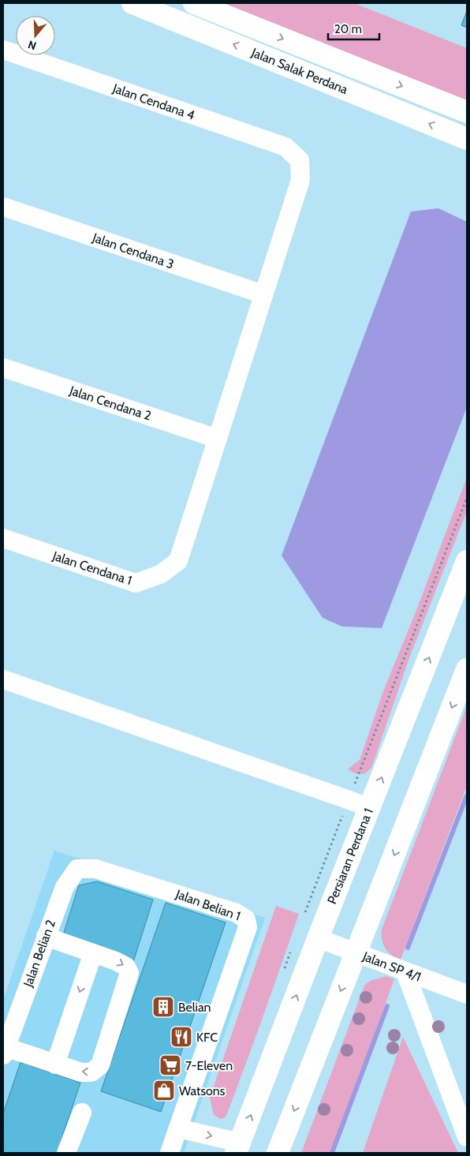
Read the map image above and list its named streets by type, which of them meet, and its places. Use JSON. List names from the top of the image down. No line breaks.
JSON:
{"streets":{"street":["Jalan Salak Perdana","Jalan Cendana 4","Jalan Cendana 3","Jalan Cendana 2","Jalan Cendana 1","Persiaran Perdana 1","Jalan Belian 1","Jalan Belian 2","Jalan SP 4/1"]},"crossings":[["Jalan Cendana 4","Jalan Cendana 3"],["Jalan Cendana 2","Jalan Cendana 1"],["Persiaran Perdana 1","Jalan SP 4/1"],["Jalan Belian 1","Jalan Belian 2"]],"places":{"building":["Belian"],"restaurant":["KFC"],"supermarket":["7-Eleven"],"shop":["Watsons"]},"scale_bar":"20 m","north":"bottom"}
